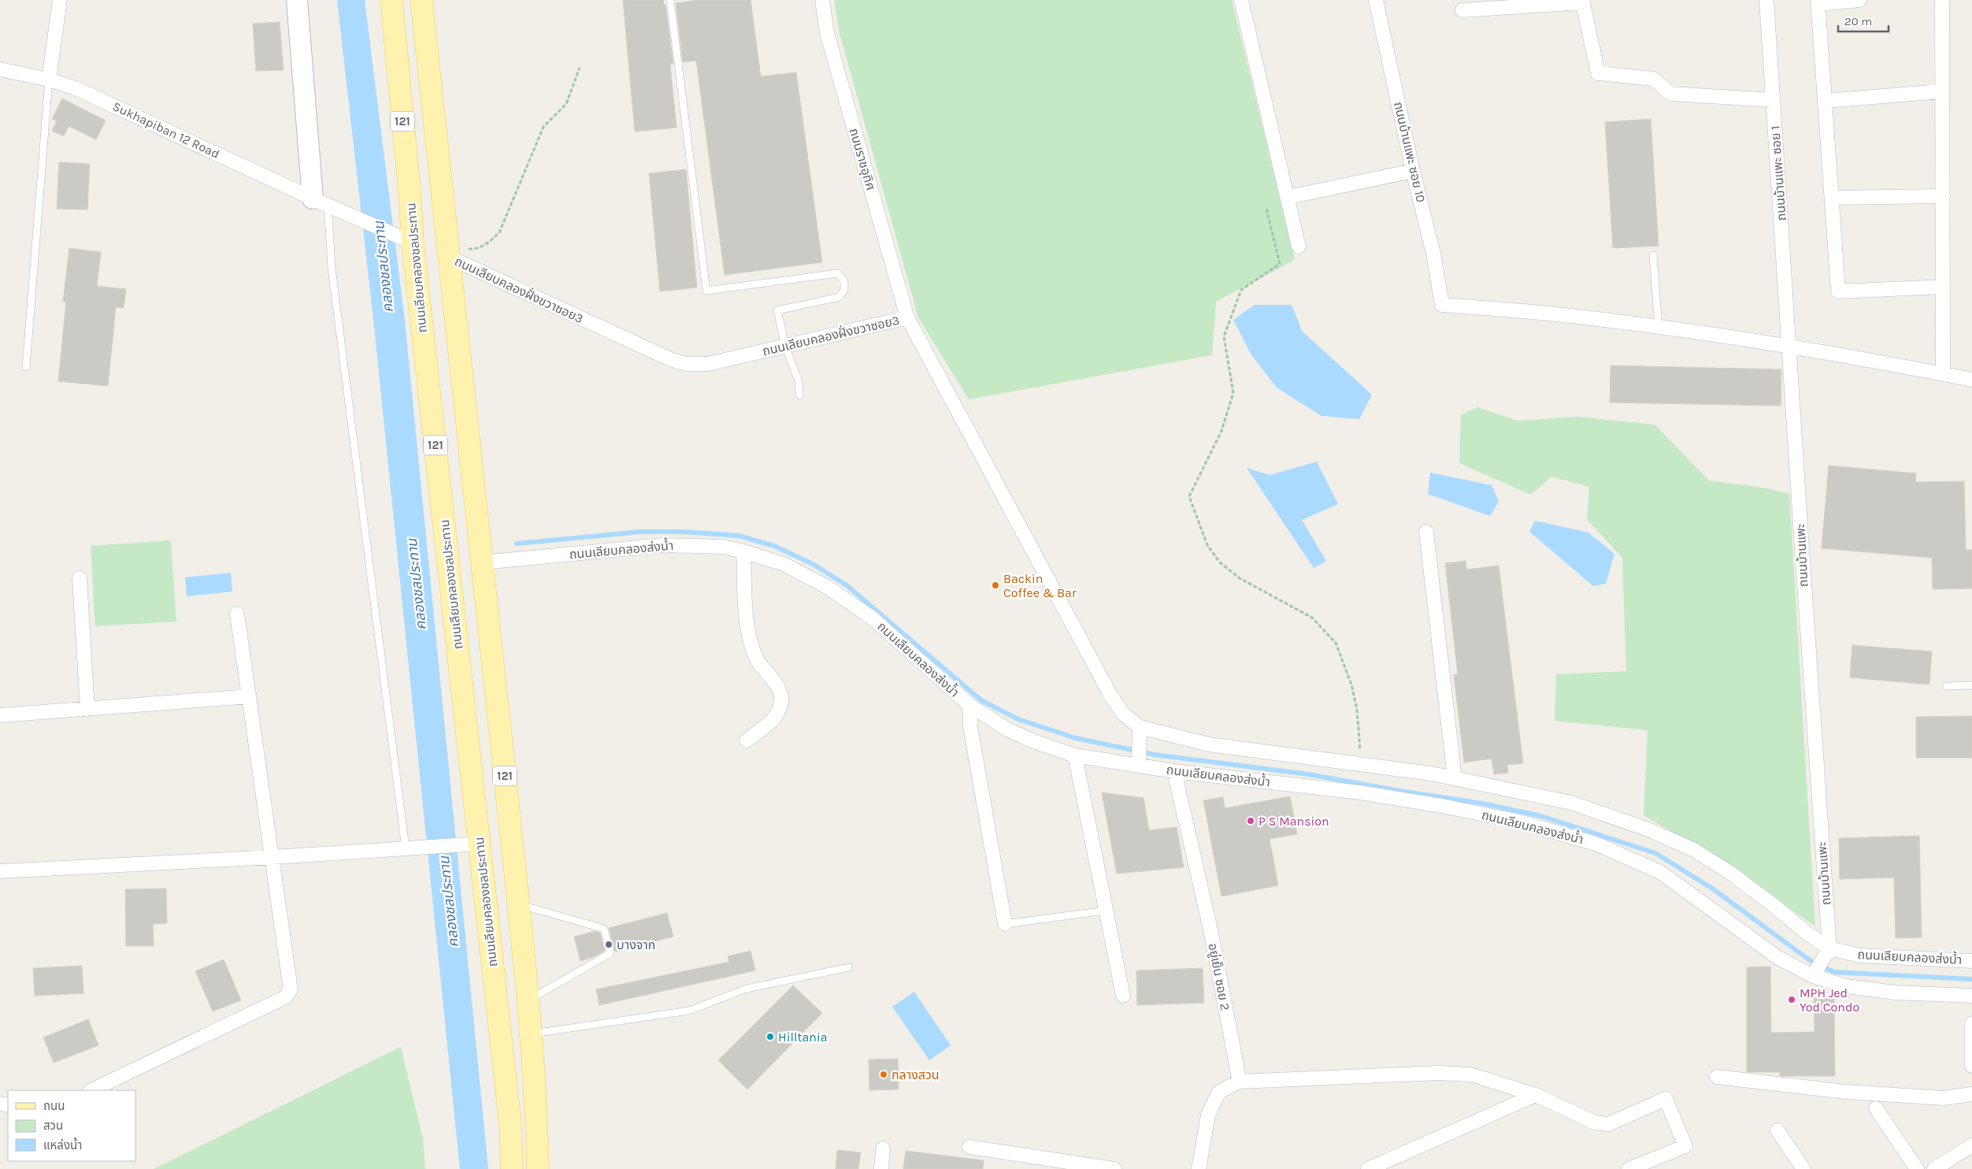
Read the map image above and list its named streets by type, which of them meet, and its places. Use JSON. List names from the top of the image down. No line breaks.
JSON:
{"streets":{"main road":["121","ถนนเลียบคลองชลประทาน"],"street":["Sukhapiban 12 Road","ถนนบ้านแพะ ซอย 10","ถนนราชอุทิศ","ถนนบ้านแพะ ซอย 1","ถนนเลียบคลองฝั่งขวาซอย3","ถนนเลียบคลองส่งน้ำ","ถนนบ้านแพะ","อยู่เย็น ซอย 2"]},"crossings":[["121","ถนนเลียบคลองฝั่งขวาซอย3"],["121","ถนนเลียบคลองส่งน้ำ"],["Sukhapiban 12 Road","ถนนเลียบคลองชลประทาน"],["ถนนราชอุทิศ","ถนนเลียบคลองฝั่งขวาซอย3"],["ถนนบ้านแพะ ซอย 1","ถนนบ้านแพะ"],["ถนนเลียบคลองฝั่งขวาซอย3","ถนนเลียบคลองส่งน้ำ"],["ถนนเลียบคลองส่งน้ำ","ถนนบ้านแพะ"],["ถนนเลียบคลองส่งน้ำ","อยู่เย็น ซอย 2"]],"water":["คลองชลประทาน"],"places":["Backin Coffee & Bar","P S Mansion","บางจาก","MPH Jed Yod Condo","Hilltania","กลางสวน"],"legend":["ถนน","สวน","แหล่งน้ำ"],"scale_bar":"20 m"}
